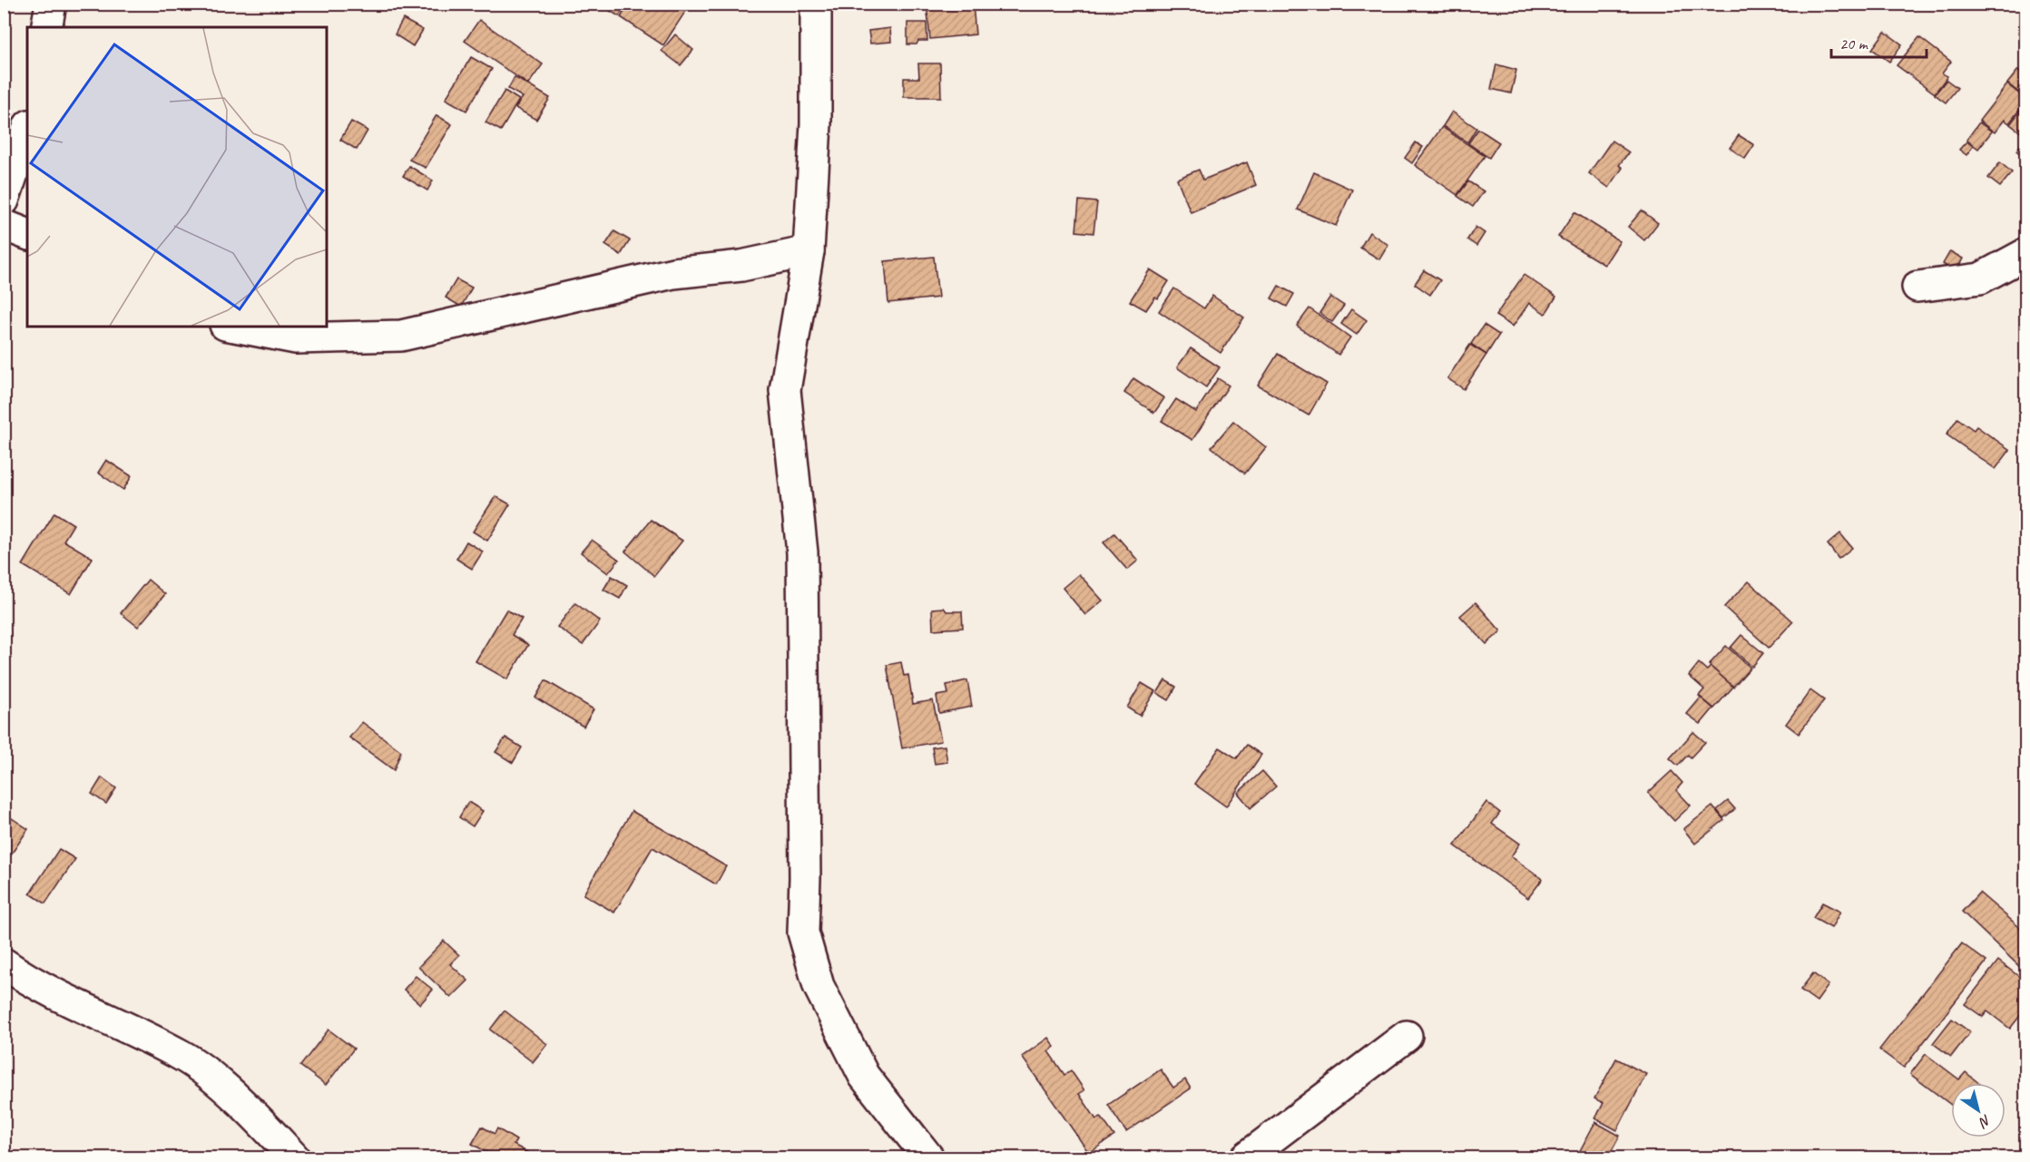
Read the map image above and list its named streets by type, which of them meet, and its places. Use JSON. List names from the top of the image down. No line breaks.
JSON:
{"scale_bar":"20 m","north":"bottom right"}
